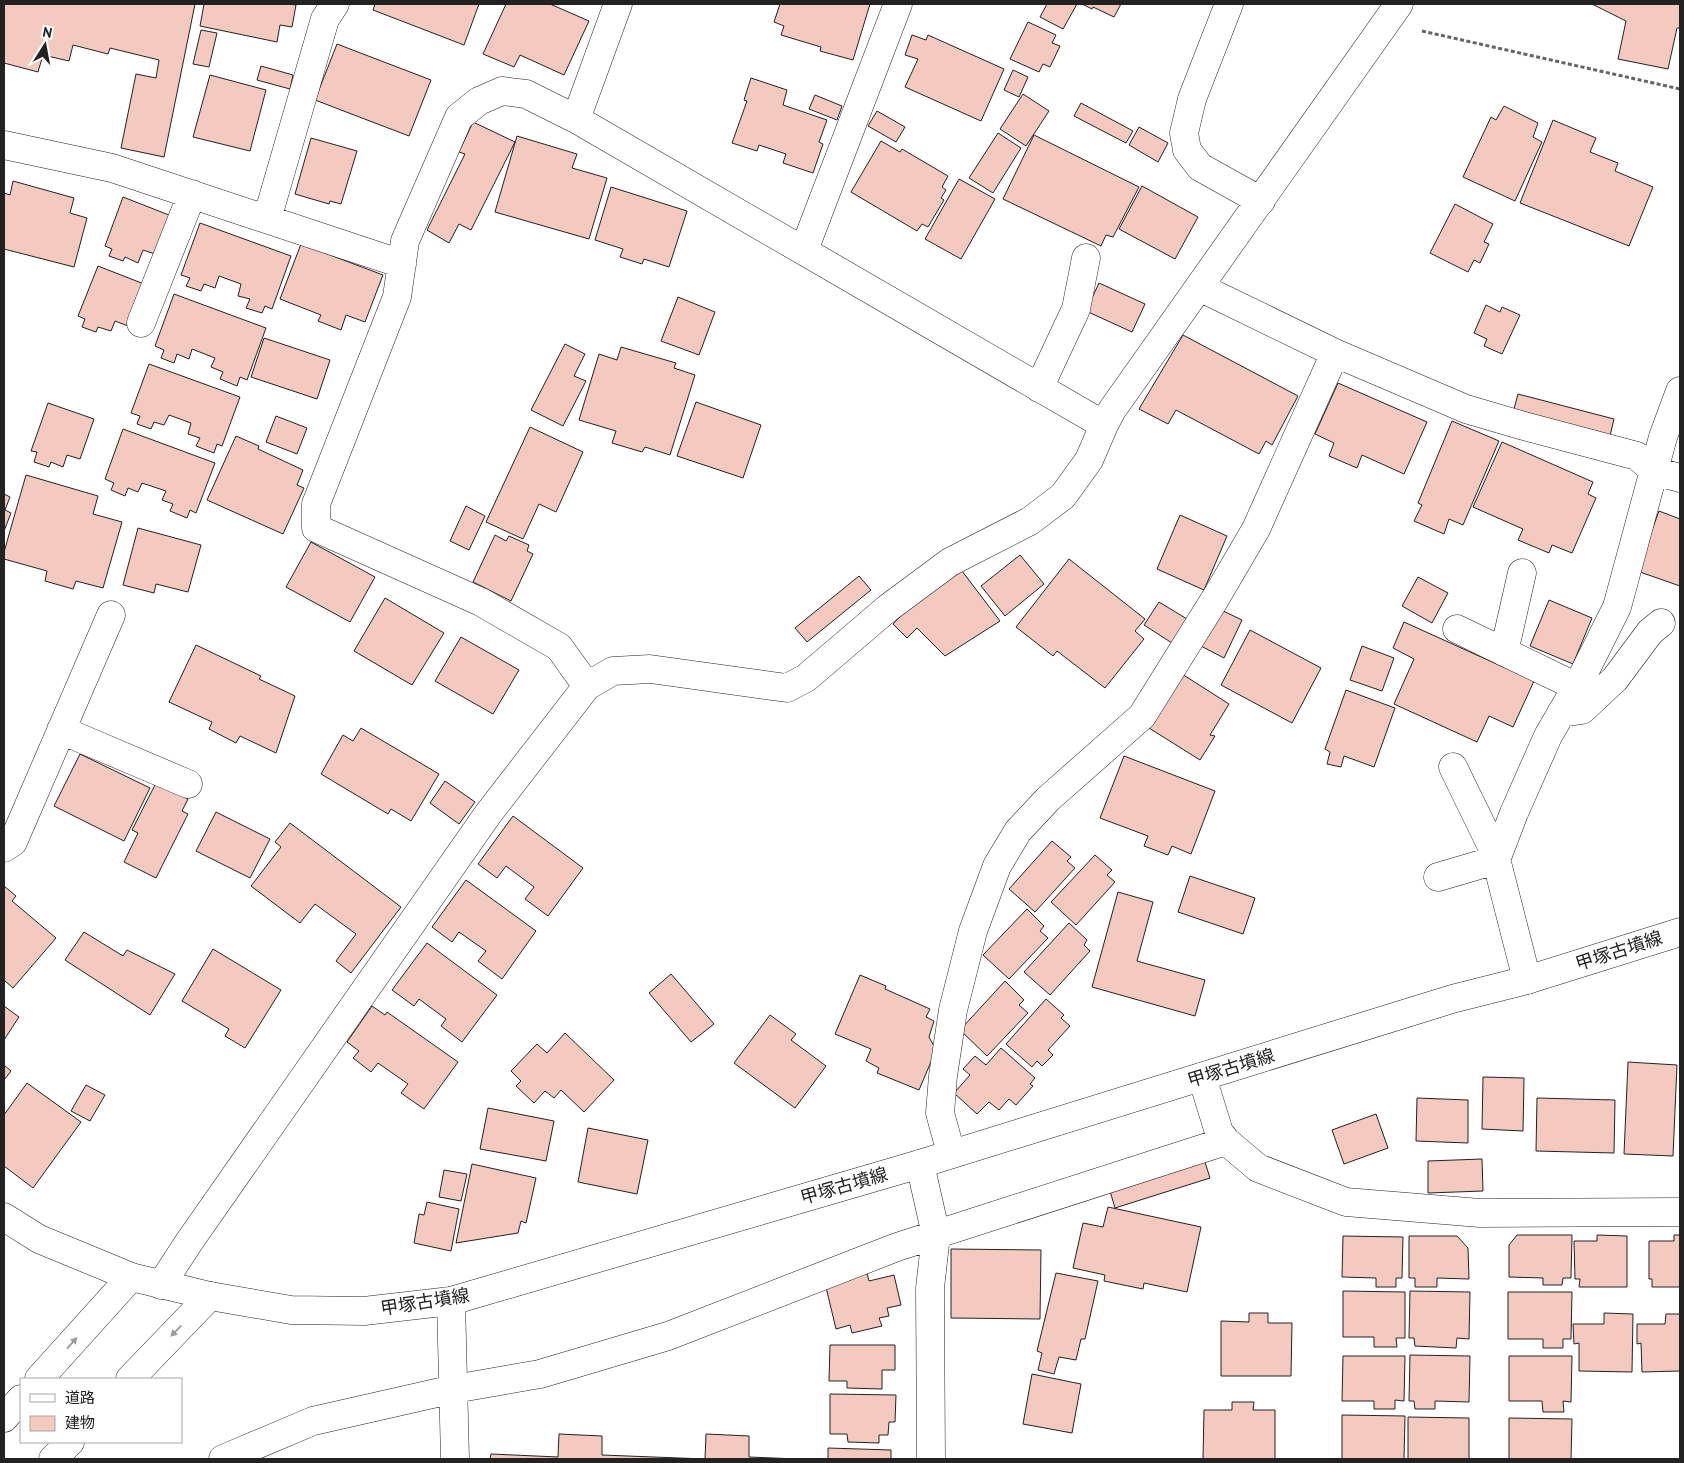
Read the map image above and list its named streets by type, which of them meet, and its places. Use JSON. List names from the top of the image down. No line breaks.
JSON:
{"streets":{"street":["甲塚古墳線"]},"legend":["道路","建物"],"north":"top"}
